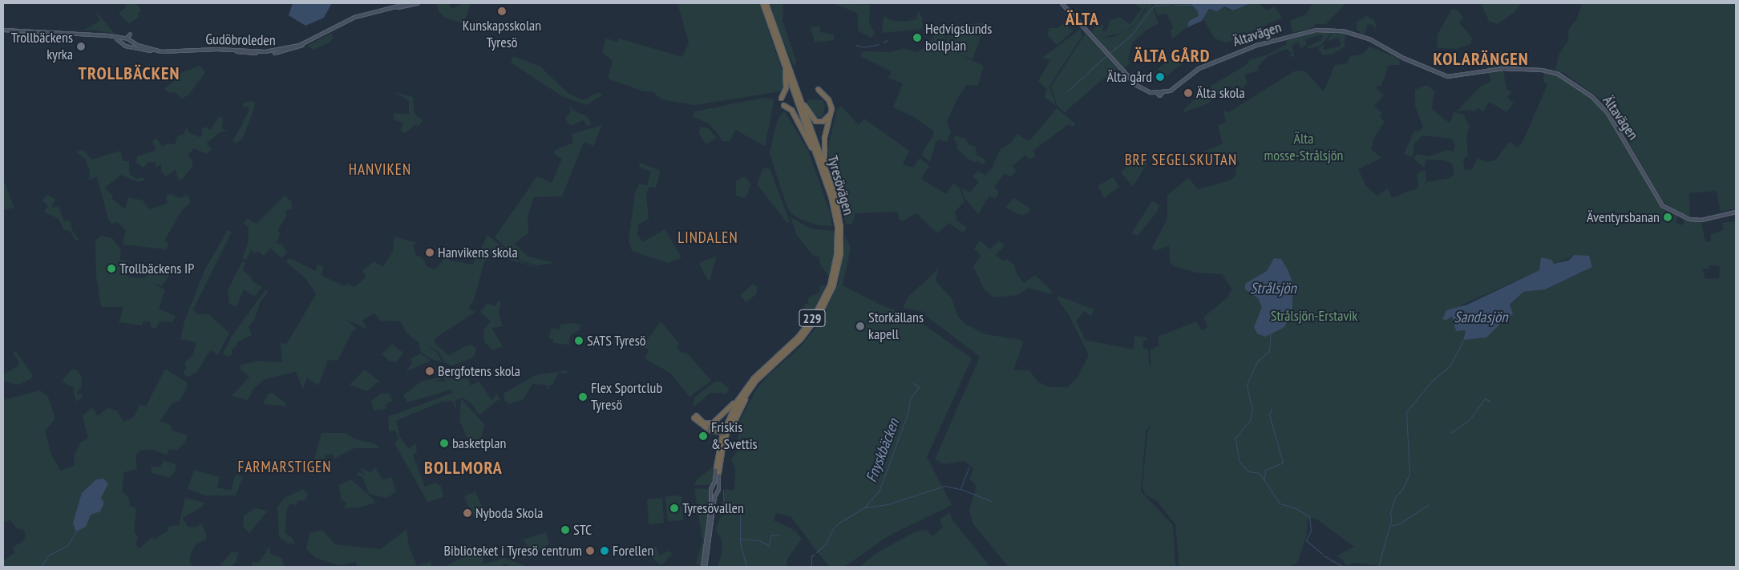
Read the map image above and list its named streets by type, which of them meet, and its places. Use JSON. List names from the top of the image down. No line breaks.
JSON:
{"streets":{"highway":["Tyresövägen","229"],"main road":["Ältavägen","Gudöbroleden"]},"districts":["ÄLTA","ÄLTA GÅRD","KOLARÄNGEN","TROLLBÄCKEN","BRF SEGELSKUTAN","HANVIKEN","LINDALEN","FARMARSTIGEN","BOLLMORA"],"water":["Strålsjön","Sandasjön","Fnyskbäcken"],"parks":["Älta mosse-Strålsjön","Strålsjön-Erstavik"],"places":["Kunskapsskolan Tyresö","Hedvigslunds bollplan","Trollbäckens kyrka","Älta gård","Älta skola","Äventyrsbanan","Hanvikens skola","Trollbäckens IP","Storkällans kapell","SATS Tyresö","Bergfotens skola","Flex Sportclub Tyresö","Friskis & Svettis","basketplan","Tyresövallen","Nyboda Skola","STC","Biblioteket i Tyresö centrum","Forellen"]}
